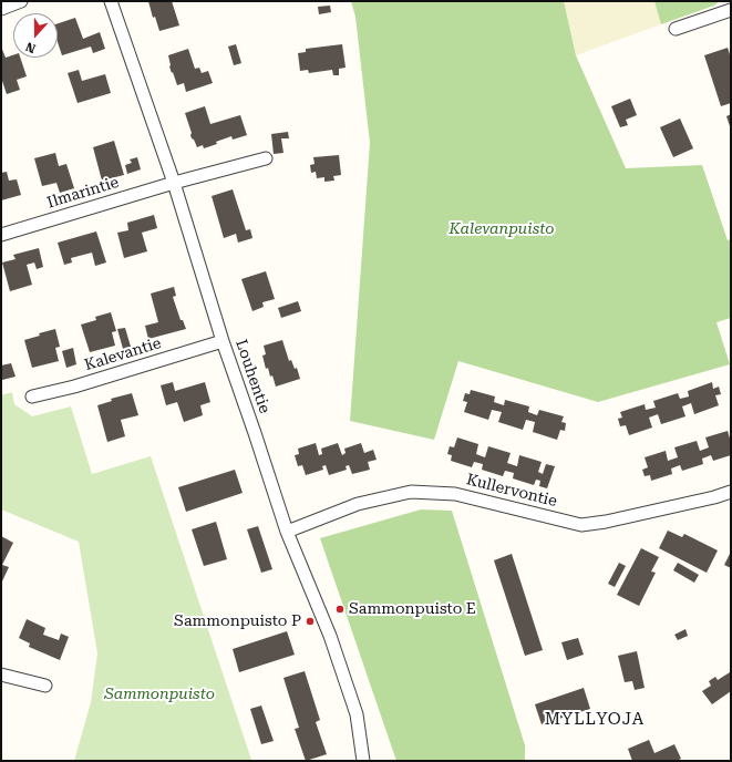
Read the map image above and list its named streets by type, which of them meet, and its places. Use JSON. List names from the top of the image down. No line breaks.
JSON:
{"streets":{"street":["Ilmarintie","Kalevantie","Louhentie","Kullervontie"]},"crossings":[["Ilmarintie","Louhentie"],["Kalevantie","Louhentie"],["Louhentie","Kullervontie"]],"districts":["MYLLYOJA"],"parks":["Kalevanpuisto","Sammonpuisto"],"places":["Sammonpuisto E","Sammonpuisto P"],"north":"bottom"}
